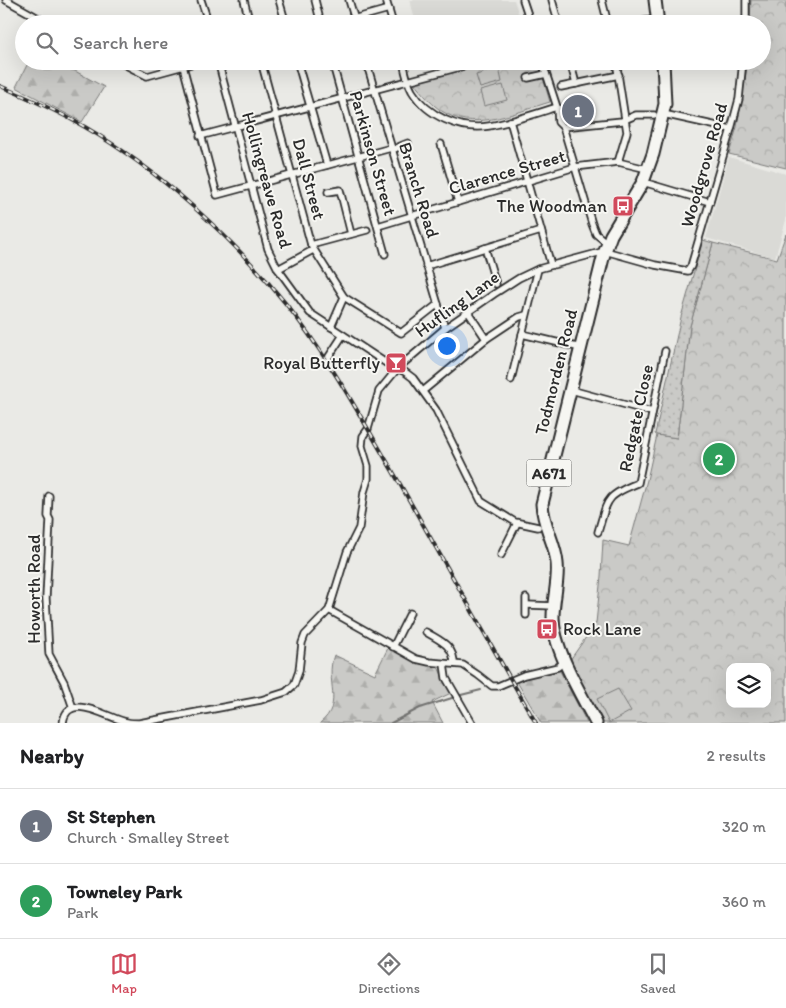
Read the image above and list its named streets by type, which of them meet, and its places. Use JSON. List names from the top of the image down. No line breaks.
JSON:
{"streets":{"highway":["Todmorden Road","A671"],"street":["Parkinson Street","Woodgrove Road","Clarence Street","Dall Street","Hollingreave Road","Branch Road","Hufling Lane","Redgate Close","Howorth Road"]},"crossings":[["Parkinson Street","Clarence Street"],["Woodgrove Road","Hufling Lane"],["Woodgrove Road","Todmorden Road"],["Clarence Street","Branch Road"],["Clarence Street","Todmorden Road"],["Hollingreave Road","Hufling Lane"],["Branch Road","Hufling Lane"],["Hufling Lane","Todmorden Road"]],"places":{"bus stop":["The Woodman","Rock Lane"],"bar":["Royal Butterfly"]},"page":{"search":"Search here","pins":["1","2"],"heading":["Nearby","2 results"],"list":[{"mark":"1","name":"St Stephen","note":"Church · Smalley Street","value":"320 m"},{"mark":"2","name":"Towneley Park","note":"Park","value":"360 m"}],"nav":["Map","Directions","Saved"]}}
